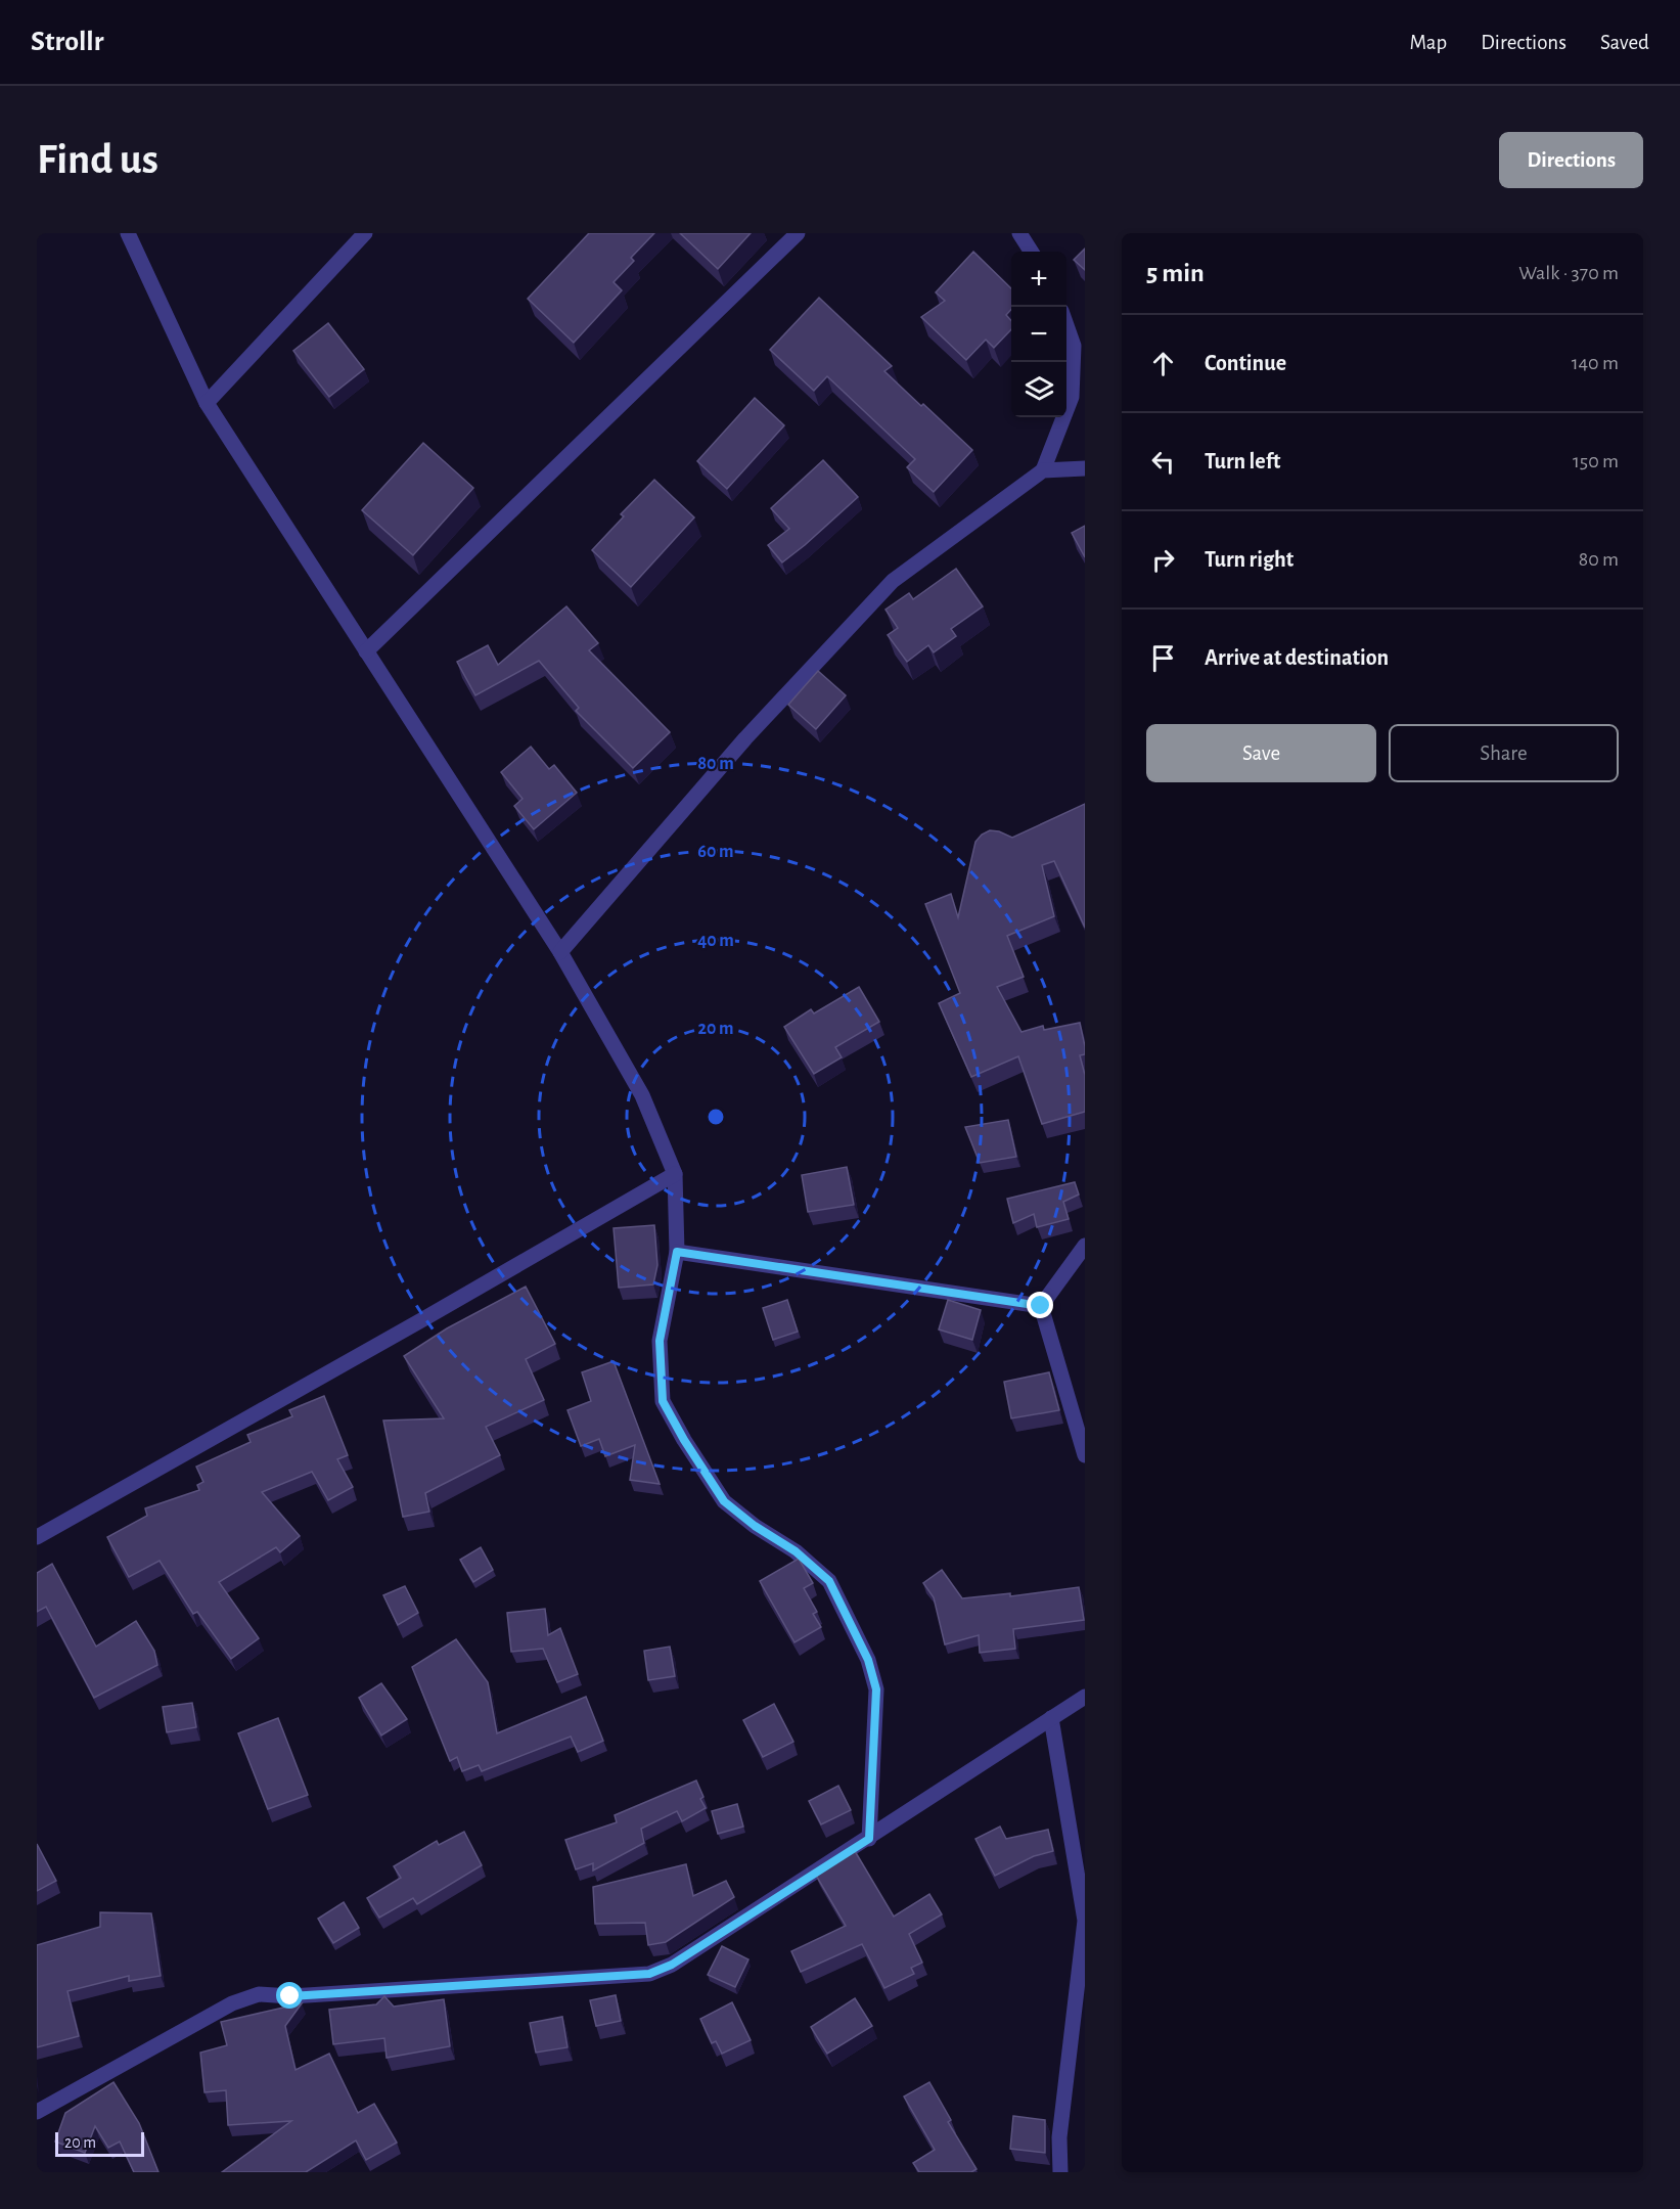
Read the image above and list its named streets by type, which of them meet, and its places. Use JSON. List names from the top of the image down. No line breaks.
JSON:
{"scale_bar":"20 m","page":{"header":"Strollr","nav":["Map","Directions","Saved"],"buttons":["Directions",["Save","Share"]],"title":"Find us","heading":["5 min","Walk · 370 m"],"map_buttons":["+","−"],"list":[["Continue","140 m"],["Turn left","150 m"],["Turn right","80 m"],"Arrive at destination"],"scale":"20 m"},"rings":["80 m","60 m","40 m","20 m"]}
